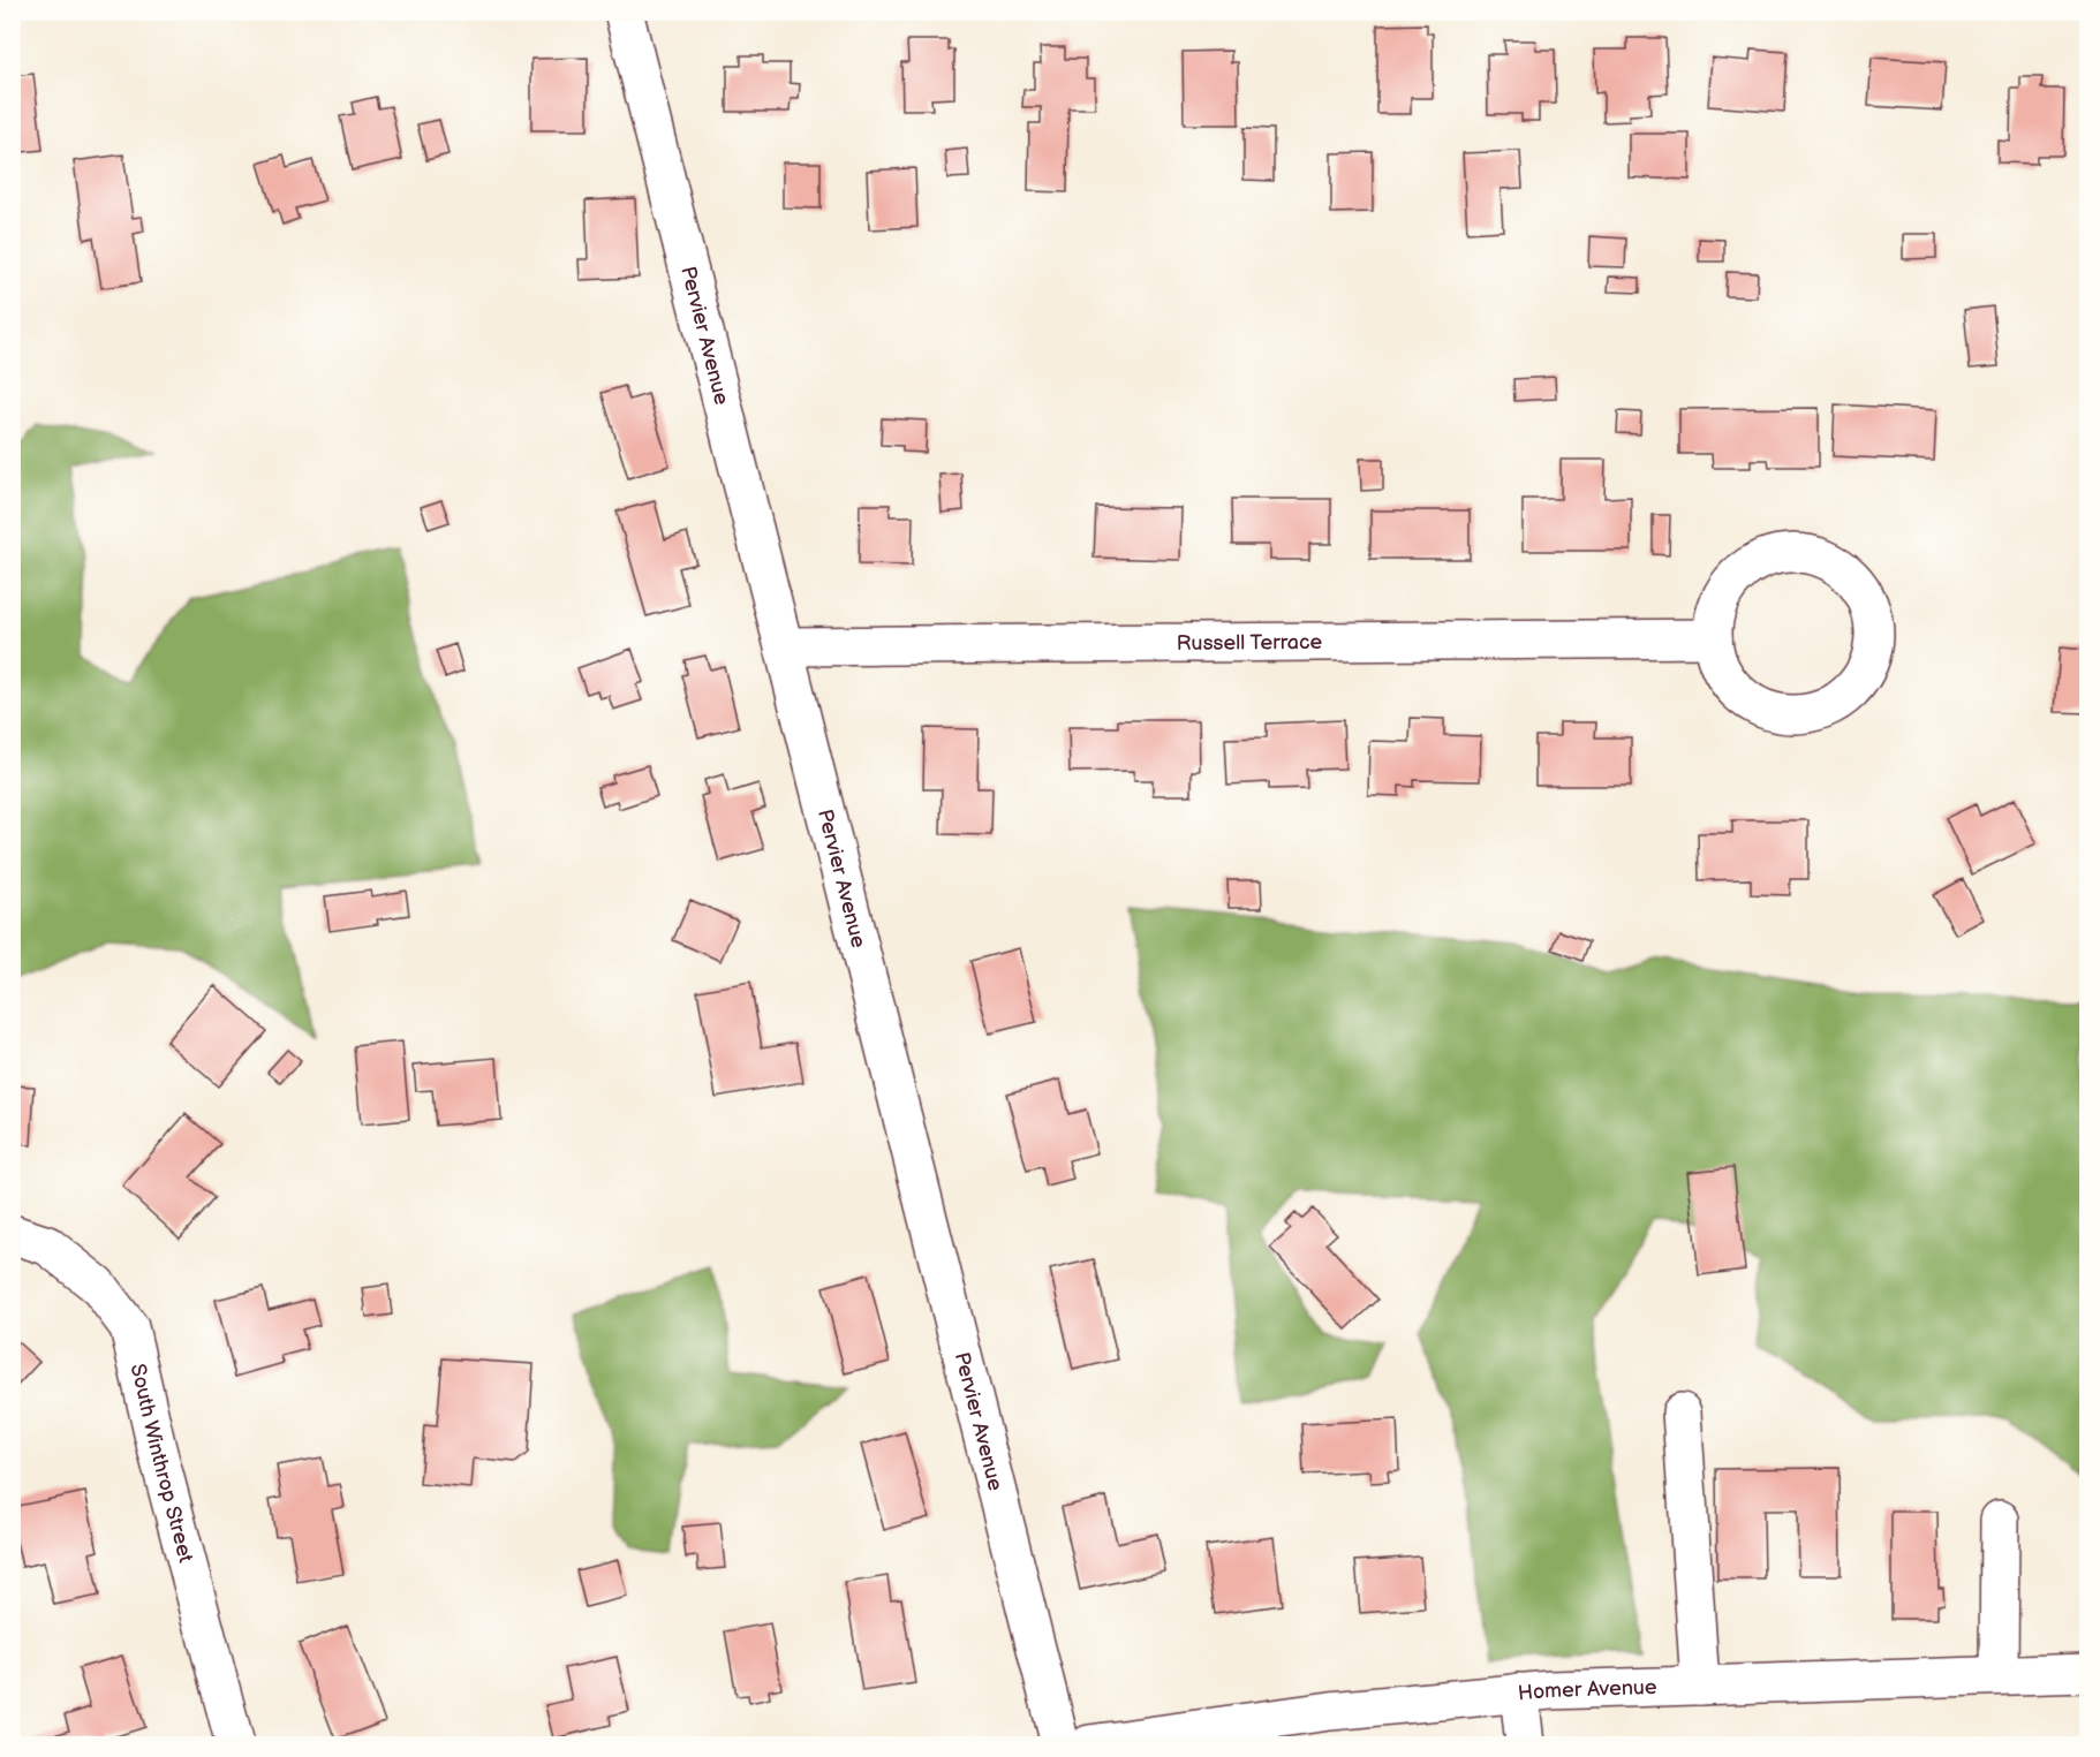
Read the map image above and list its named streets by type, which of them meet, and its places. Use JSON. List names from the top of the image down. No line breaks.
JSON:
{"streets":{"street":["Pervier Avenue","Russell Terrace","South Winthrop Street","Homer Avenue"]},"crossings":[["Pervier Avenue","Russell Terrace"]]}
